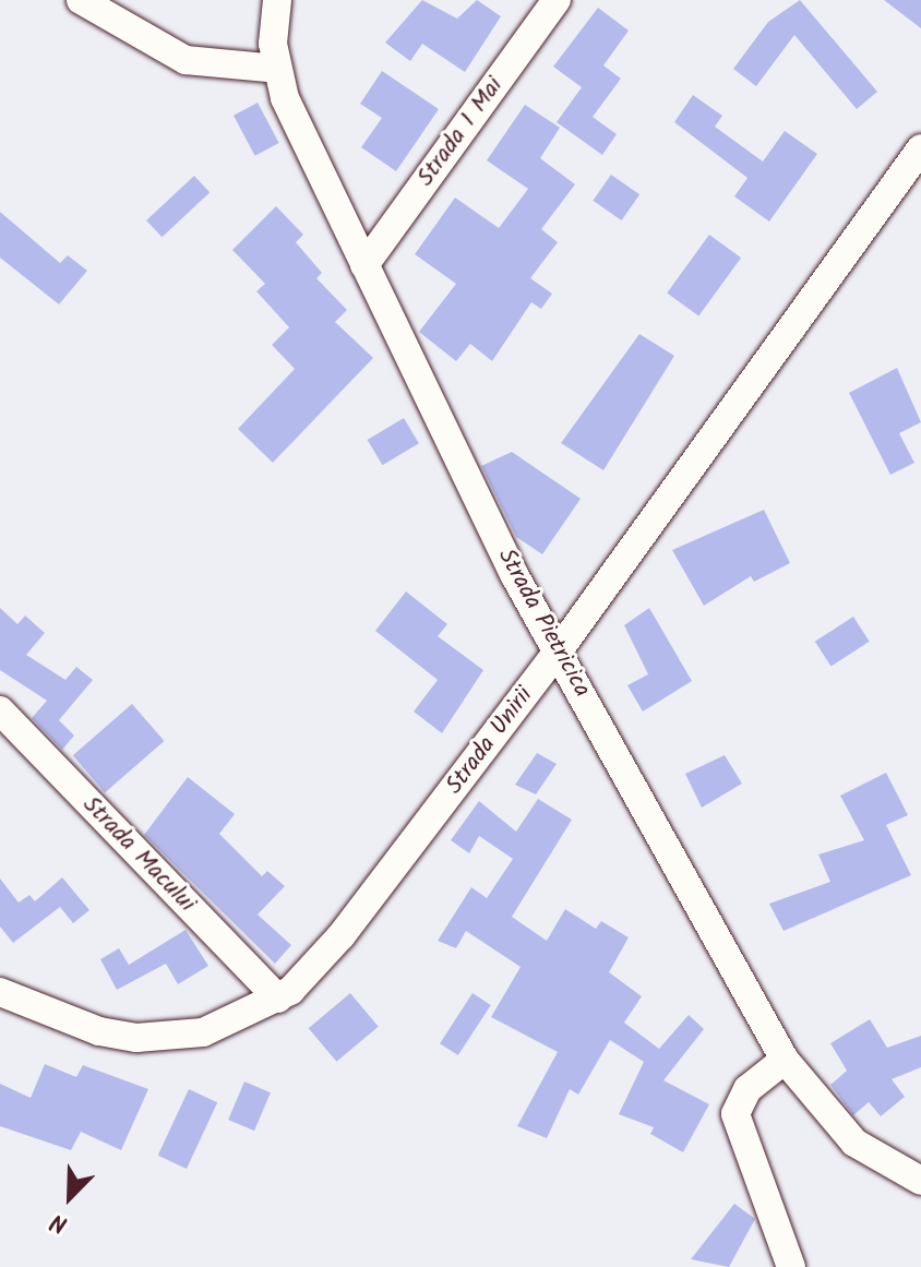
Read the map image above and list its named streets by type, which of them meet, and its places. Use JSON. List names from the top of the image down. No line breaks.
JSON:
{"streets":{"street":["Strada 1 Mai","Strada Pietricica","Strada Unirii","Strada Macului"]},"crossings":[["Strada 1 Mai","Strada Pietricica"],["Strada Pietricica","Strada Unirii"],["Strada Unirii","Strada Macului"]],"north":"bottom left"}
